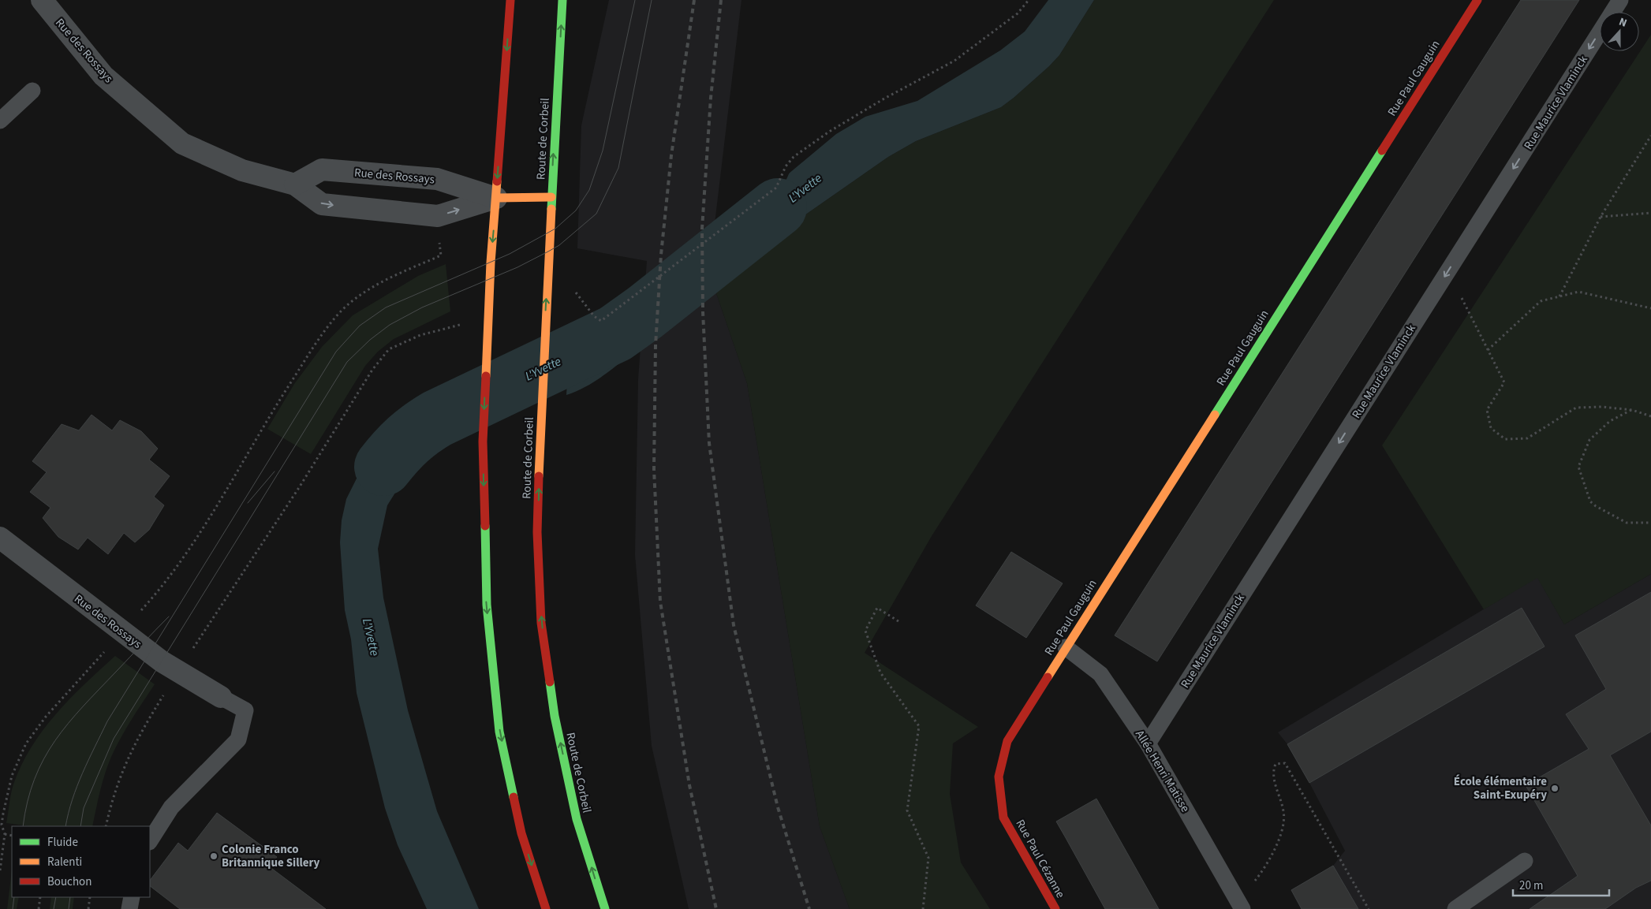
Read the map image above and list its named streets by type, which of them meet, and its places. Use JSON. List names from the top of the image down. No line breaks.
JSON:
{"streets":{"main road":["Rue Paul Gauguin","Route de Corbeil","Rue Paul Cézanne"],"street":["Rue des Rossays"],"lane":["Rue Maurice Vlaminck","Allée Henri Matisse"]},"crossings":[["Rue Paul Gauguin","Allée Henri Matisse"],["Rue Paul Gauguin","Rue Paul Cézanne"],["Rue Maurice Vlaminck","Allée Henri Matisse"]],"one_way":["Rue Maurice Vlaminck"],"water":["L'Yvette"],"places":["École élémentaire Saint-Exupéry","Colonie Franco Britannique Sillery"],"legend":["Fluide","Ralenti","Bouchon"],"scale_bar":"20 m","north":"top"}
